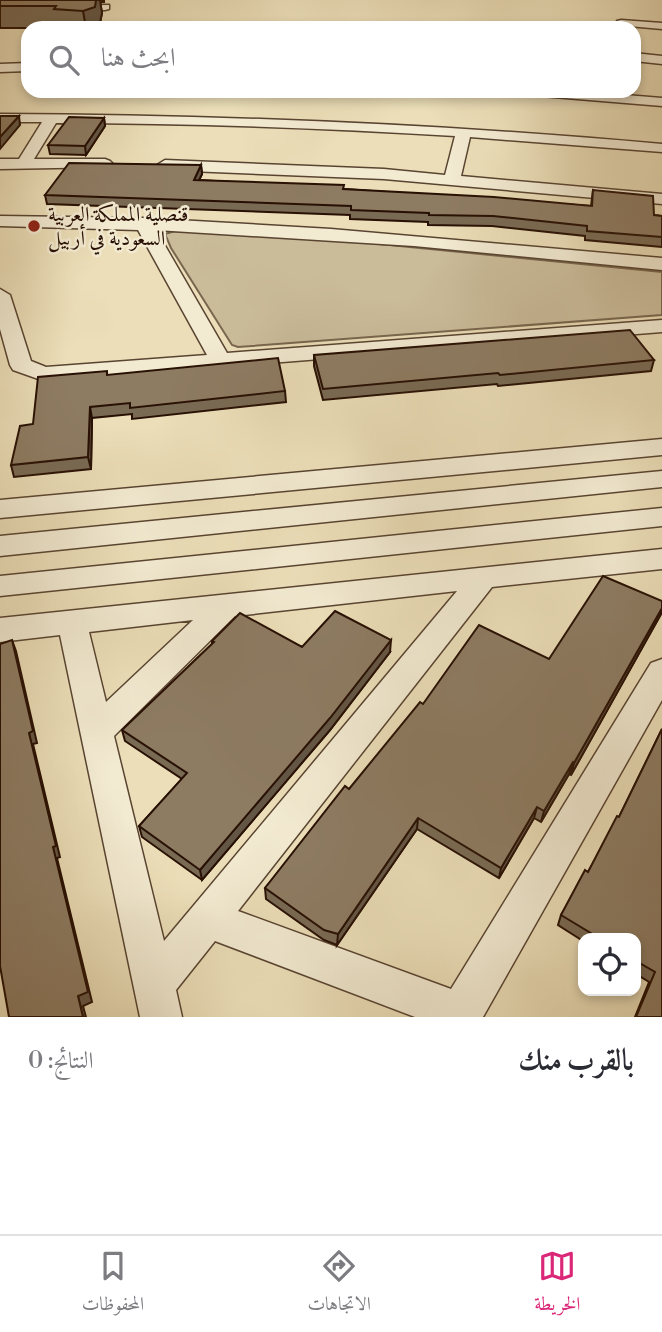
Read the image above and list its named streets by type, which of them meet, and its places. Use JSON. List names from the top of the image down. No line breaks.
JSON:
{"places":["قنصلية المملكة العربية السعودية في أربيل"],"page":{"search":"ابحث هنا","heading":["بالقرب منك","النتائج: 0"],"nav":["الخريطة","الاتجاهات","المحفوظات"]}}
